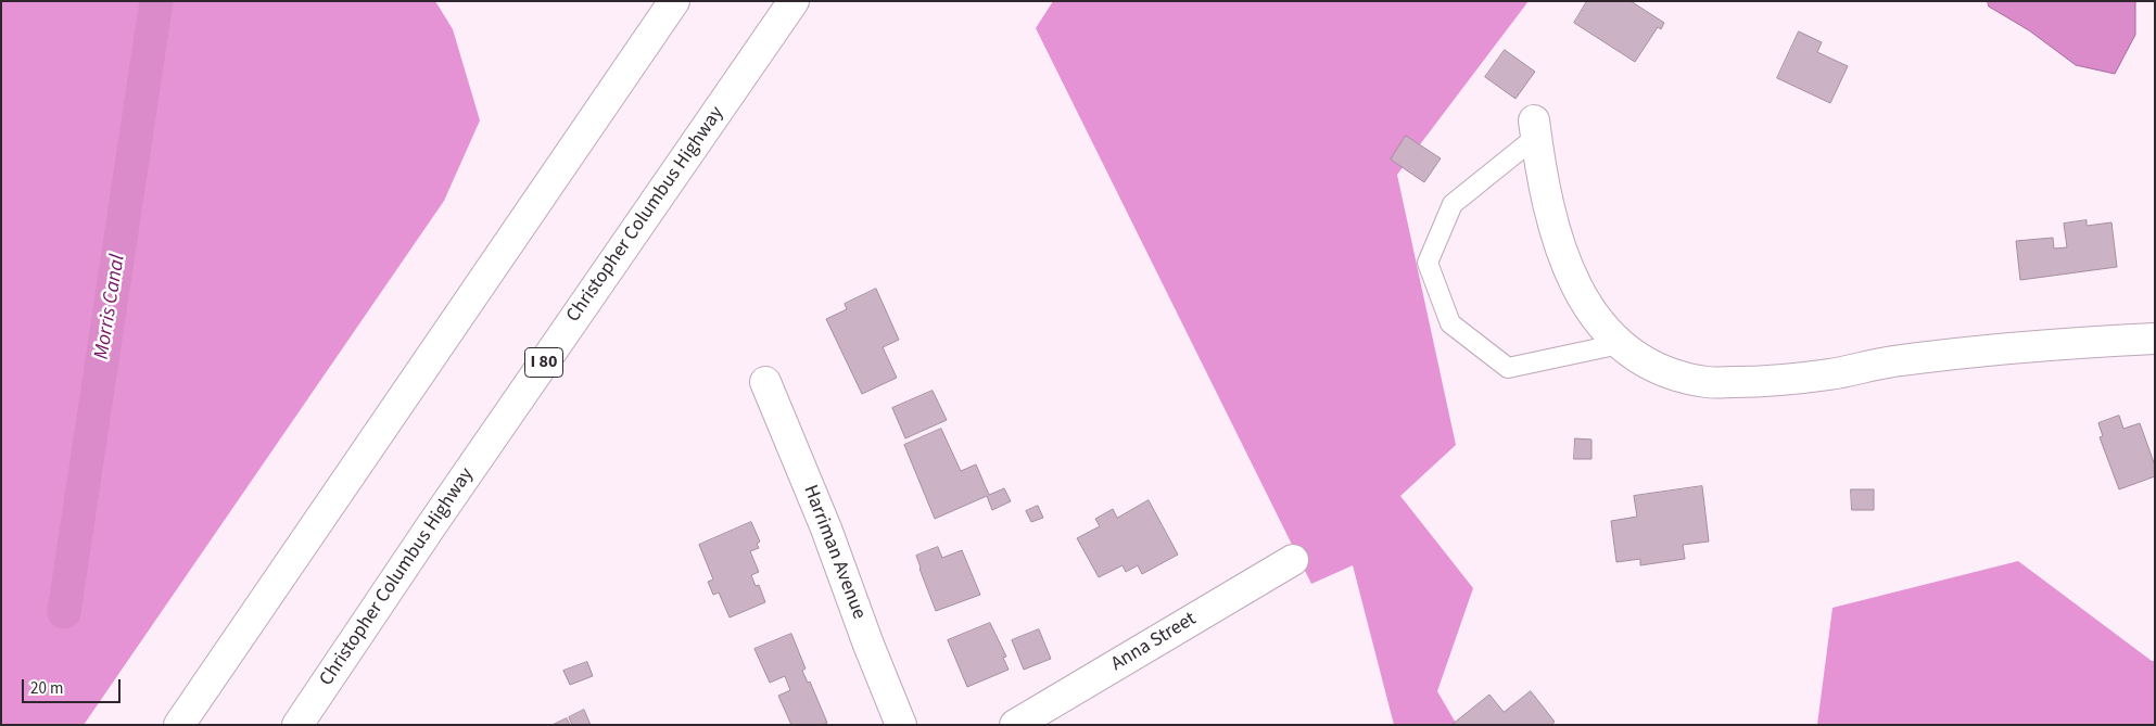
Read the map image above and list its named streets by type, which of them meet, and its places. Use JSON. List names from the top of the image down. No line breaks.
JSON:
{"streets":{"main road":["Christopher Columbus Highway","I 80","Harriman Avenue","Anna Street"]},"water":["Morris Canal"],"scale_bar":"20 m"}
